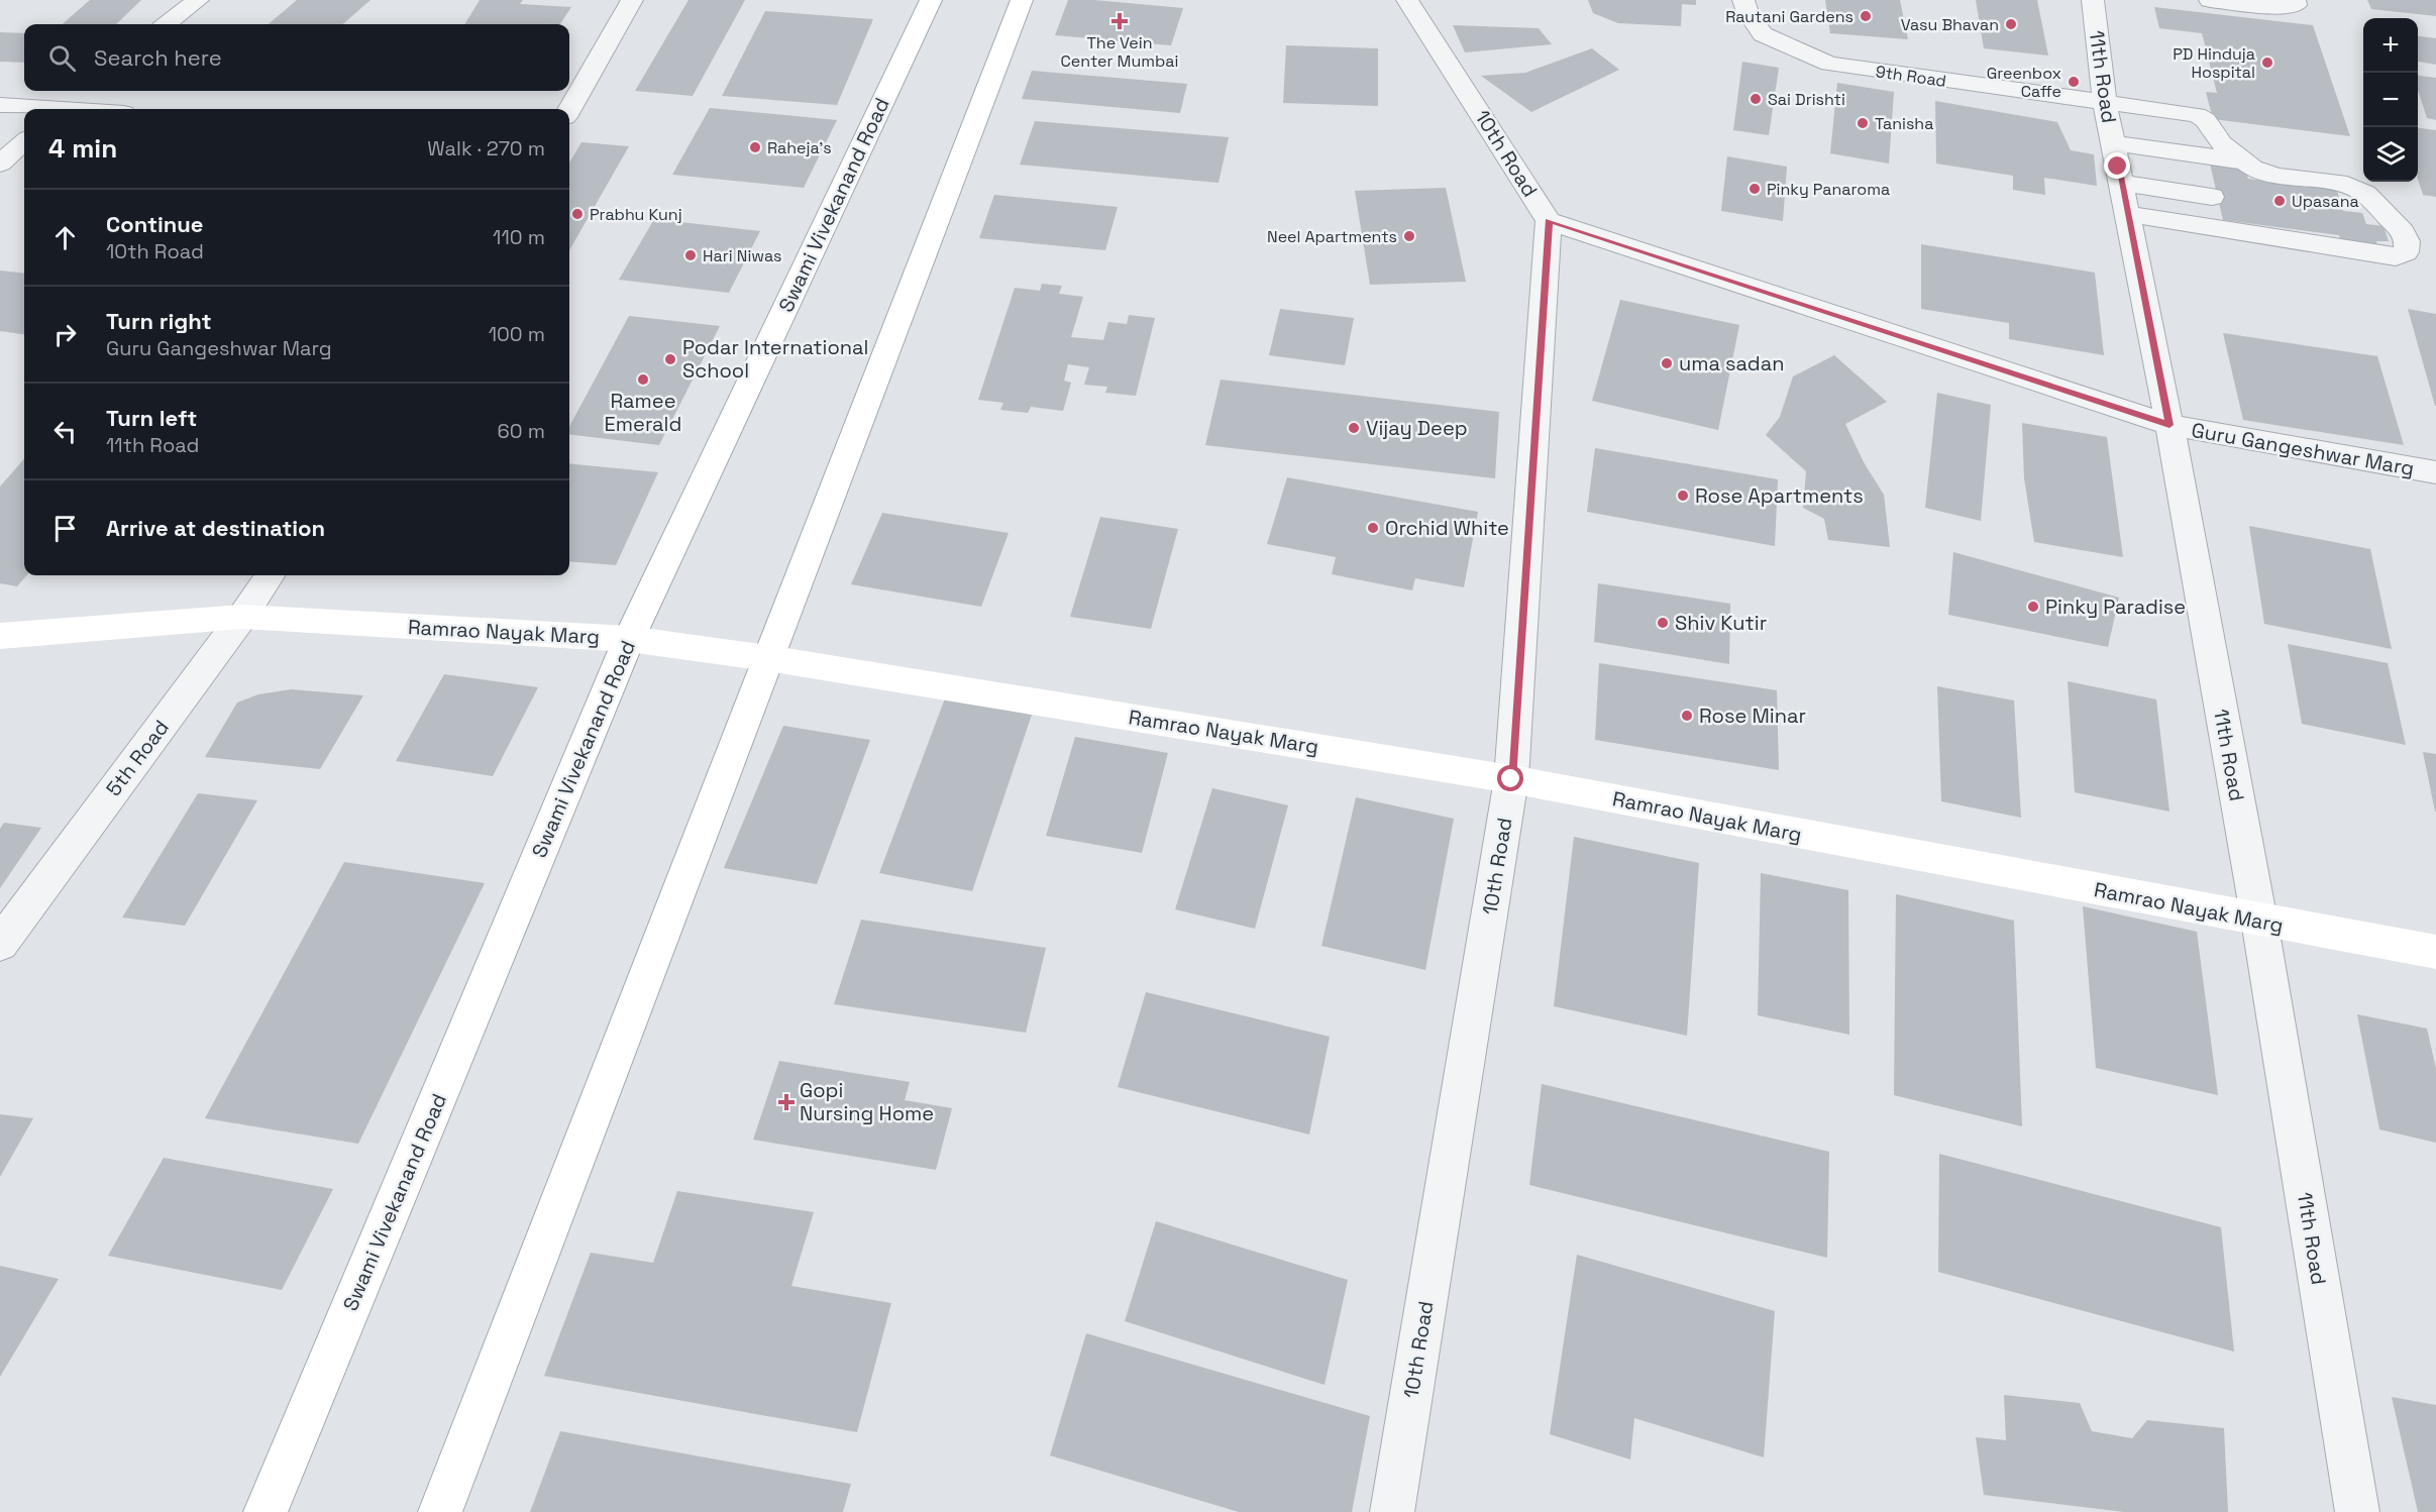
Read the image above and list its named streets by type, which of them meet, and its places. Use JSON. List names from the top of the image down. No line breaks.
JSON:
{"streets":{"main road":["Swami Vivekanand Road","Ramrao Nayak Marg"],"street":["9th Road","11th Road","10th Road","Guru Gangeshwar Marg","5th Road"]},"crossings":[["9th Road","11th Road"],["11th Road","Guru Gangeshwar Marg"],["11th Road","Ramrao Nayak Marg"],["10th Road","Guru Gangeshwar Marg"],["10th Road","Ramrao Nayak Marg"],["Swami Vivekanand Road","Ramrao Nayak Marg"],["Ramrao Nayak Marg","5th Road"]],"places":{"other":["Rautani Gardens","Vasu Bhavan","PD Hinduja Hospital","Greenbox Caffe","Sai Drishti","Tanisha","Raheja's","Pinky Panaroma","Upasana","Prabhu Kunj","Neel Apartments","Hari Niwas","Podar International School","uma sadan","Ramee Emerald","Vijay Deep","Rose Apartments","Orchid White","Pinky Paradise","Shiv Kutir","Rose Minar"],"health":["The Vein Center Mumbai","Gopi Nursing Home"]},"page":{"map_buttons":["+","−"],"search":"Search here","heading":["4 min","Walk · 270 m"],"list":[["Continue","10th Road","110 m"],["Turn right","Guru Gangeshwar Marg","100 m"],["Turn left","11th Road","60 m"],"Arrive at destination"]}}
